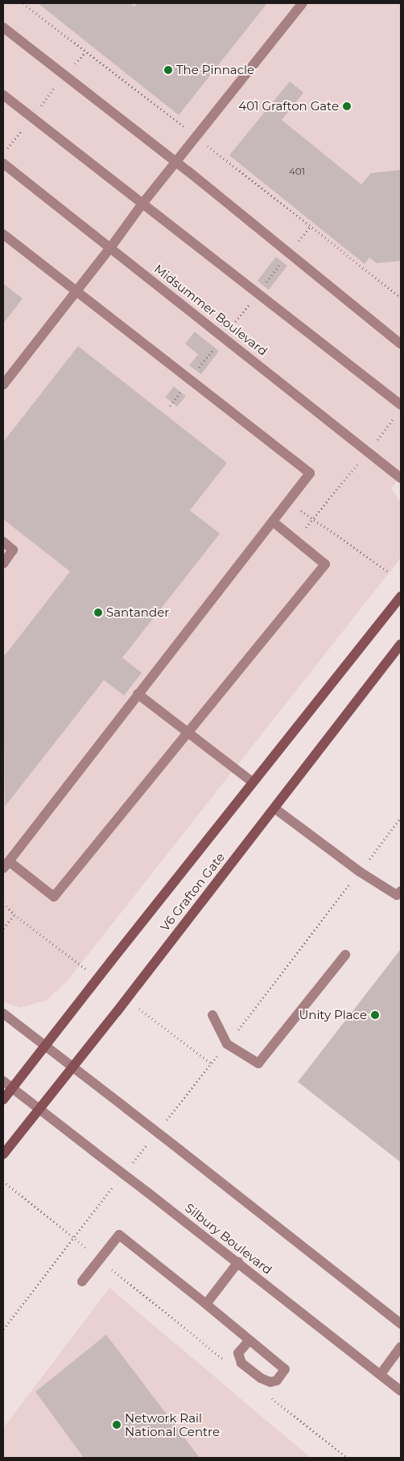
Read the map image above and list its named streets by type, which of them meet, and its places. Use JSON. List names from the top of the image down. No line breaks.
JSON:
{"streets":{"street":["Midsummer Boulevard","V6 Grafton Gate","Silbury Boulevard"]},"crossings":[["V6 Grafton Gate","Silbury Boulevard"]],"places":["The Pinnacle","401 Grafton Gate","Santander","Unity Place","Network Rail National Centre"],"house_numbers":["401"]}
